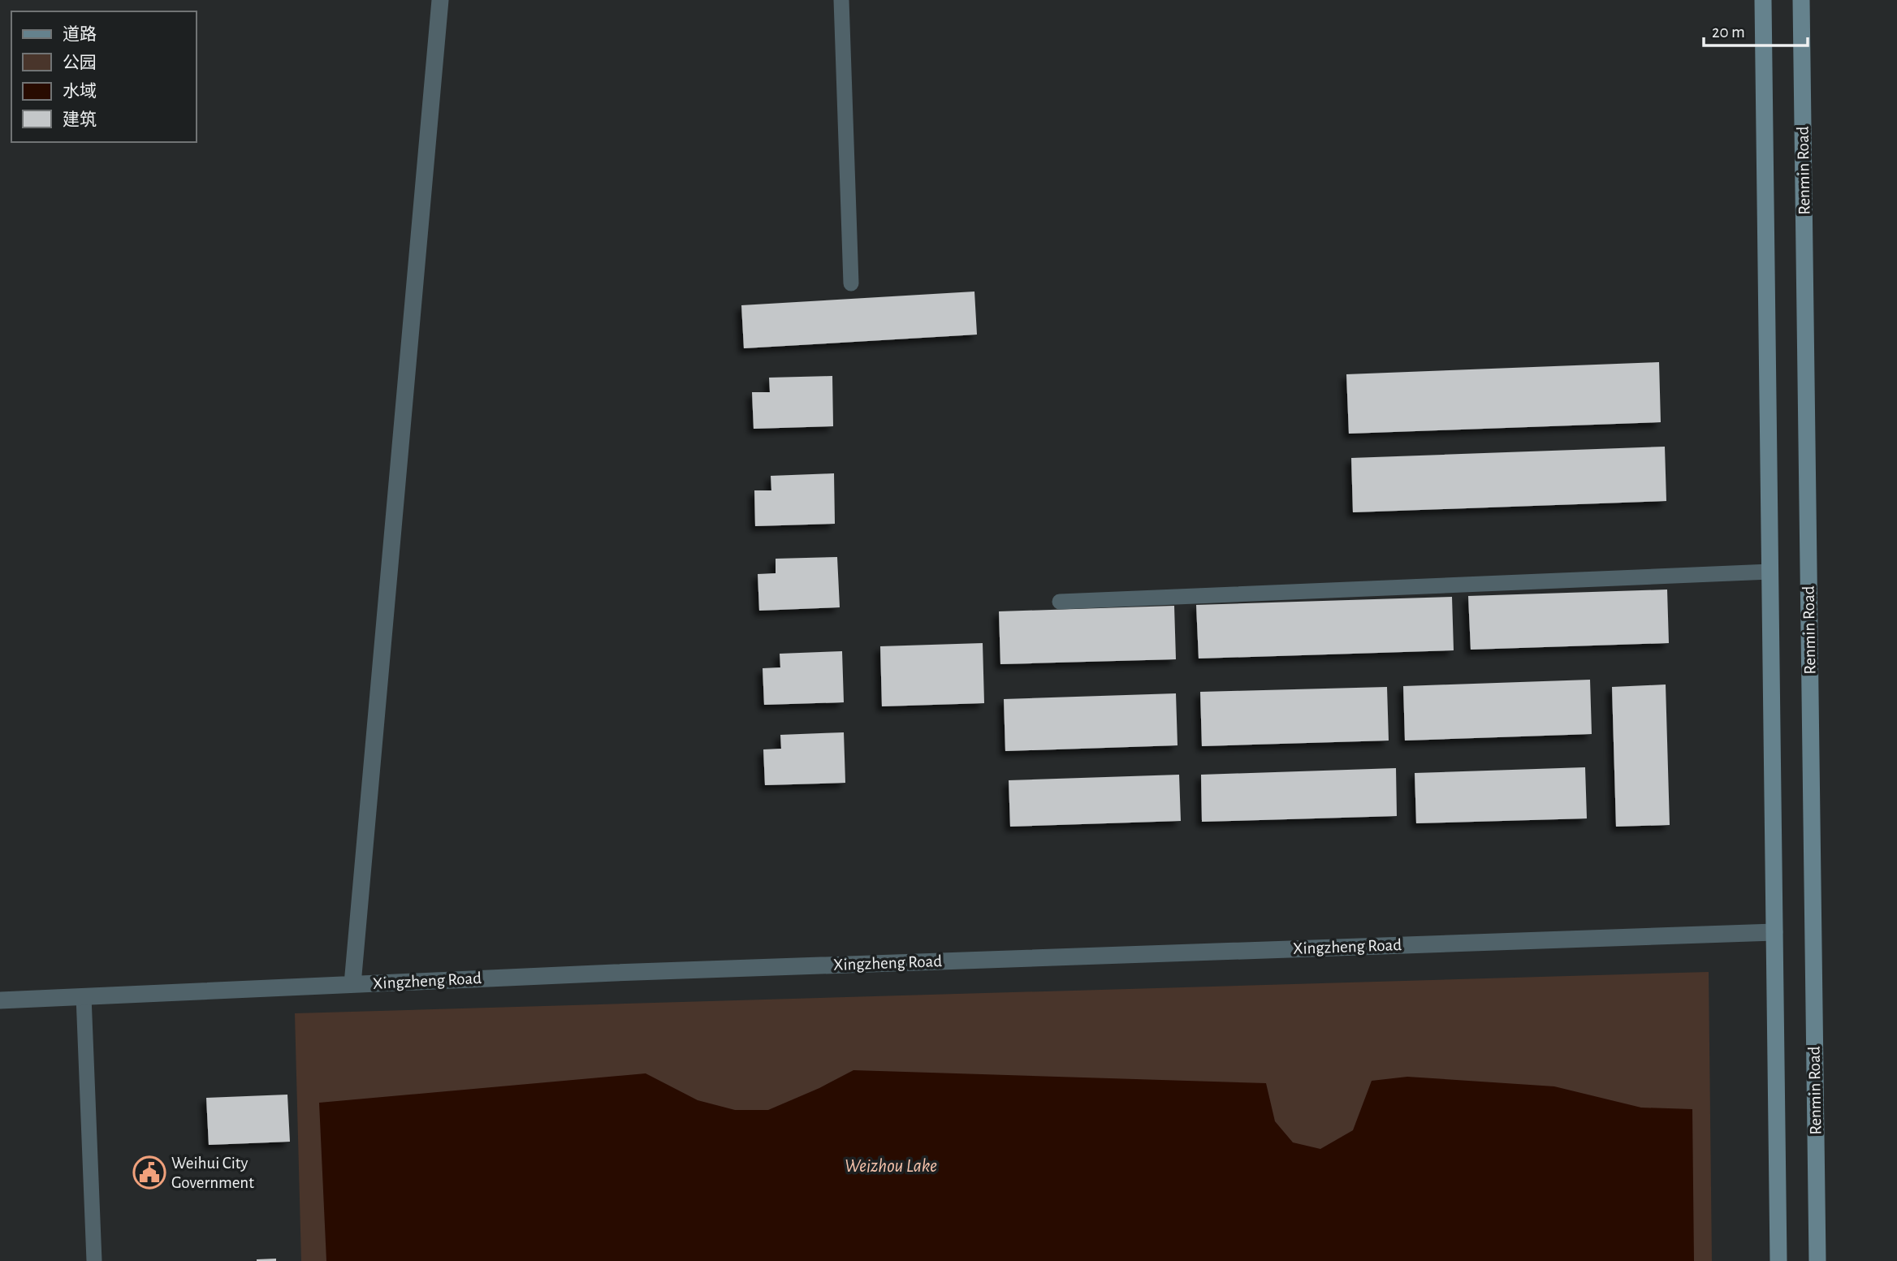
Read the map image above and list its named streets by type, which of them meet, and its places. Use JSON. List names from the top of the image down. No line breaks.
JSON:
{"streets":{"street":["Renmin Road","Xingzheng Road"]},"water":["Weizhou Lake"],"places":{"public building":["Weihui City Government"]},"legend":["道路","公园","水域","建筑"],"scale_bar":"20 m"}
